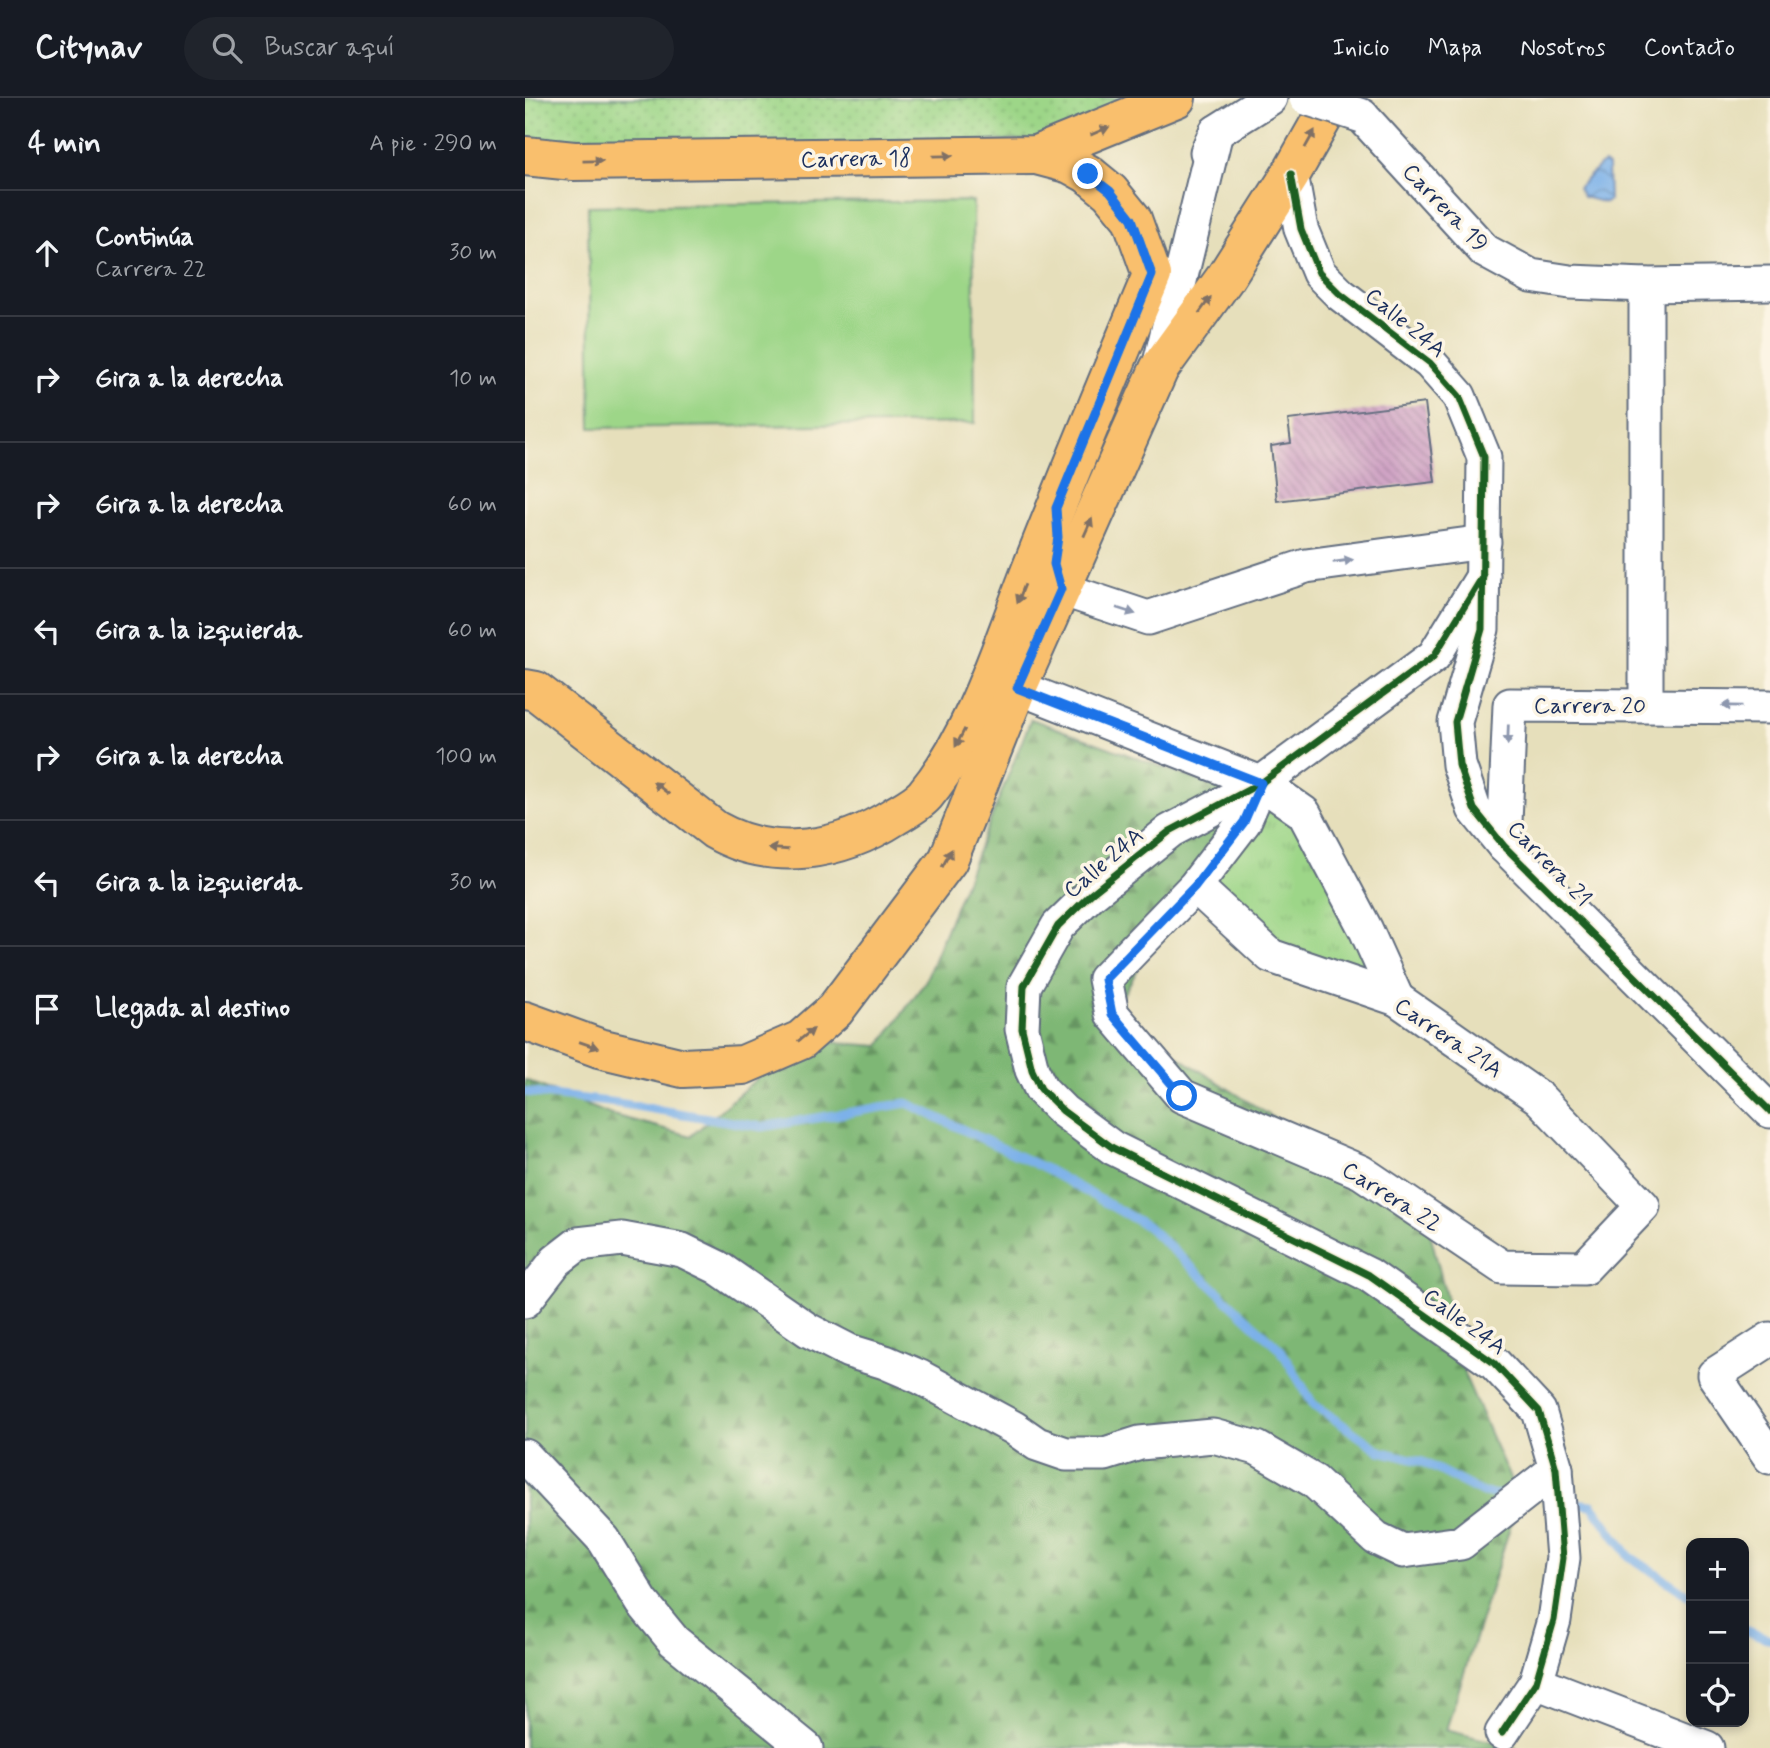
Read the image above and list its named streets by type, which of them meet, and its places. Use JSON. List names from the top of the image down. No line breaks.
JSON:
{"streets":{"main road":["Carrera 18"],"street":["Carrera 19","Calle 24A","Carrera 20","Carrera 21","Carrera 21A","Carrera 22"]},"crossings":[["Calle 24A","Carrera 21"],["Carrera 20","Carrera 21"],["Carrera 21A","Carrera 22"]],"one_way":["Carrera 18"],"page":{"header":"Citynav","search":"Buscar aquí","nav":["Inicio","Mapa","Nosotros","Contacto"],"heading":["4 min","A pie · 290 m"],"list":[["Continúa","Carrera 22","30 m"],["Gira a la derecha","10 m"],["Gira a la derecha","60 m"],["Gira a la izquierda","60 m"],["Gira a la derecha","100 m"],["Gira a la izquierda","30 m"],"Llegada al destino"],"map_buttons":["+","−"]}}
